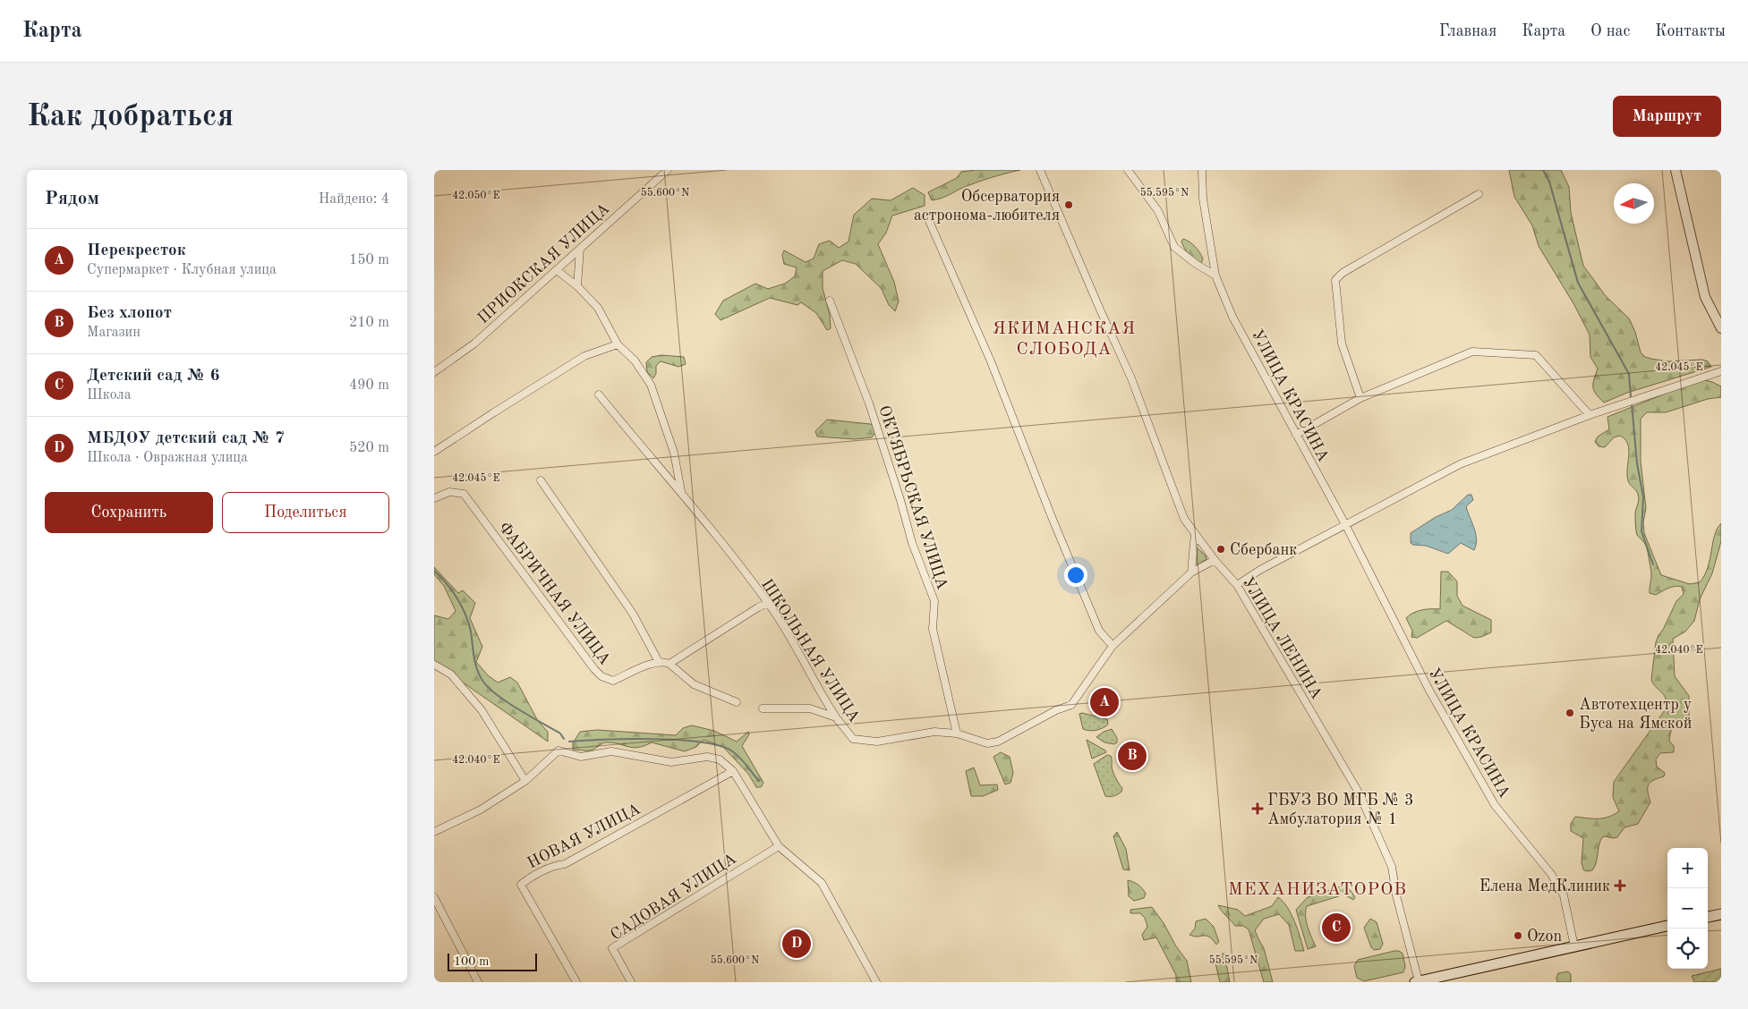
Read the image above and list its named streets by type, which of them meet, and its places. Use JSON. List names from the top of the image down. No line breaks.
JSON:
{"streets":{"street":["ПРИОКСКАЯ УЛИЦА","УЛИЦА КРАСИНА","ОКТЯБРЬСКАЯ УЛИЦА","ФАБРИЧНАЯ УЛИЦА","УЛИЦА ЛЕНИНА","ШКОЛЬНАЯ УЛИЦА","НОВАЯ УЛИЦА","САДОВАЯ УЛИЦА"]},"crossings":[["ПРИОКСКАЯ УЛИЦА","ШКОЛЬНАЯ УЛИЦА"],["ОКТЯБРЬСКАЯ УЛИЦА","ШКОЛЬНАЯ УЛИЦА"]],"districts":["ЯКИМАНСКАЯ СЛОБОДА","МЕХАНИЗАТОРОВ"],"places":{"other":["Обсерватория астронома-любителя","Сбербанк","Автотехцентр у Буса на Ямской","Ozon"],"health":["ГБУЗ ВО МГБ № 3 Амбулатория № 1","Елена МедКлиник"]},"scale_bar":"100 m","north":"left","page":{"header":"Карта","nav":["Главная","Карта","О нас","Контакты"],"buttons":["Маршрут",["Сохранить","Поделиться"]],"title":"Как добраться","heading":["Рядом","Найдено: 4"],"list":[{"mark":"A","name":"Перекресток","note":"Супермаркет · Клубная улица","value":"150 m"},{"mark":"B","name":"Без хлопот","note":"Магазин","value":"210 m"},{"mark":"C","name":"Детский сад № 6","note":"Школа","value":"490 m"},{"mark":"D","name":"МБДОУ детский сад № 7","note":"Школа · Овражная улица","value":"520 m"}],"pins":["A","B","C","D"],"map_buttons":["+","−"],"scale":"100 m"},"coordinates":["55.600°N","55.595°N","42.050°E","42.045°E","42.040°E"]}
